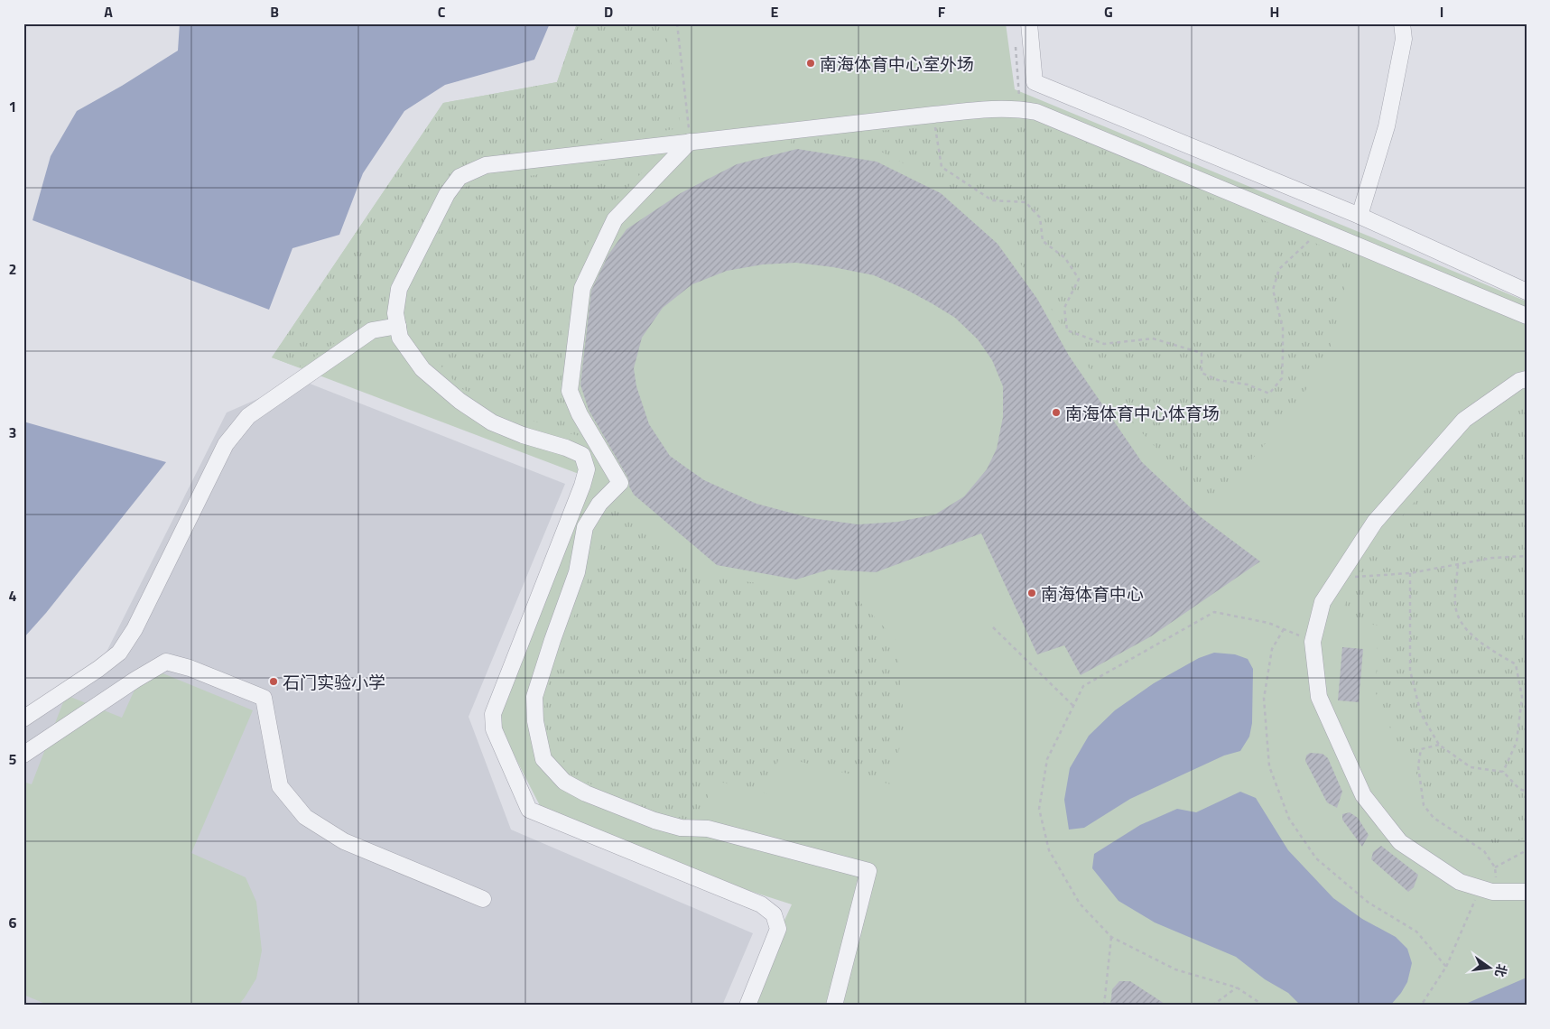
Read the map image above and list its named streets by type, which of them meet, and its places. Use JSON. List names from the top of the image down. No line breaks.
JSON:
{"places":["南海体育中心室外场","南海体育中心体育场","南海体育中心","石门实验小学"],"north":"right","grid":{"columns":["A","B","C","D","E","F","G","H","I"],"rows":["1","2","3","4","5","6"]}}
